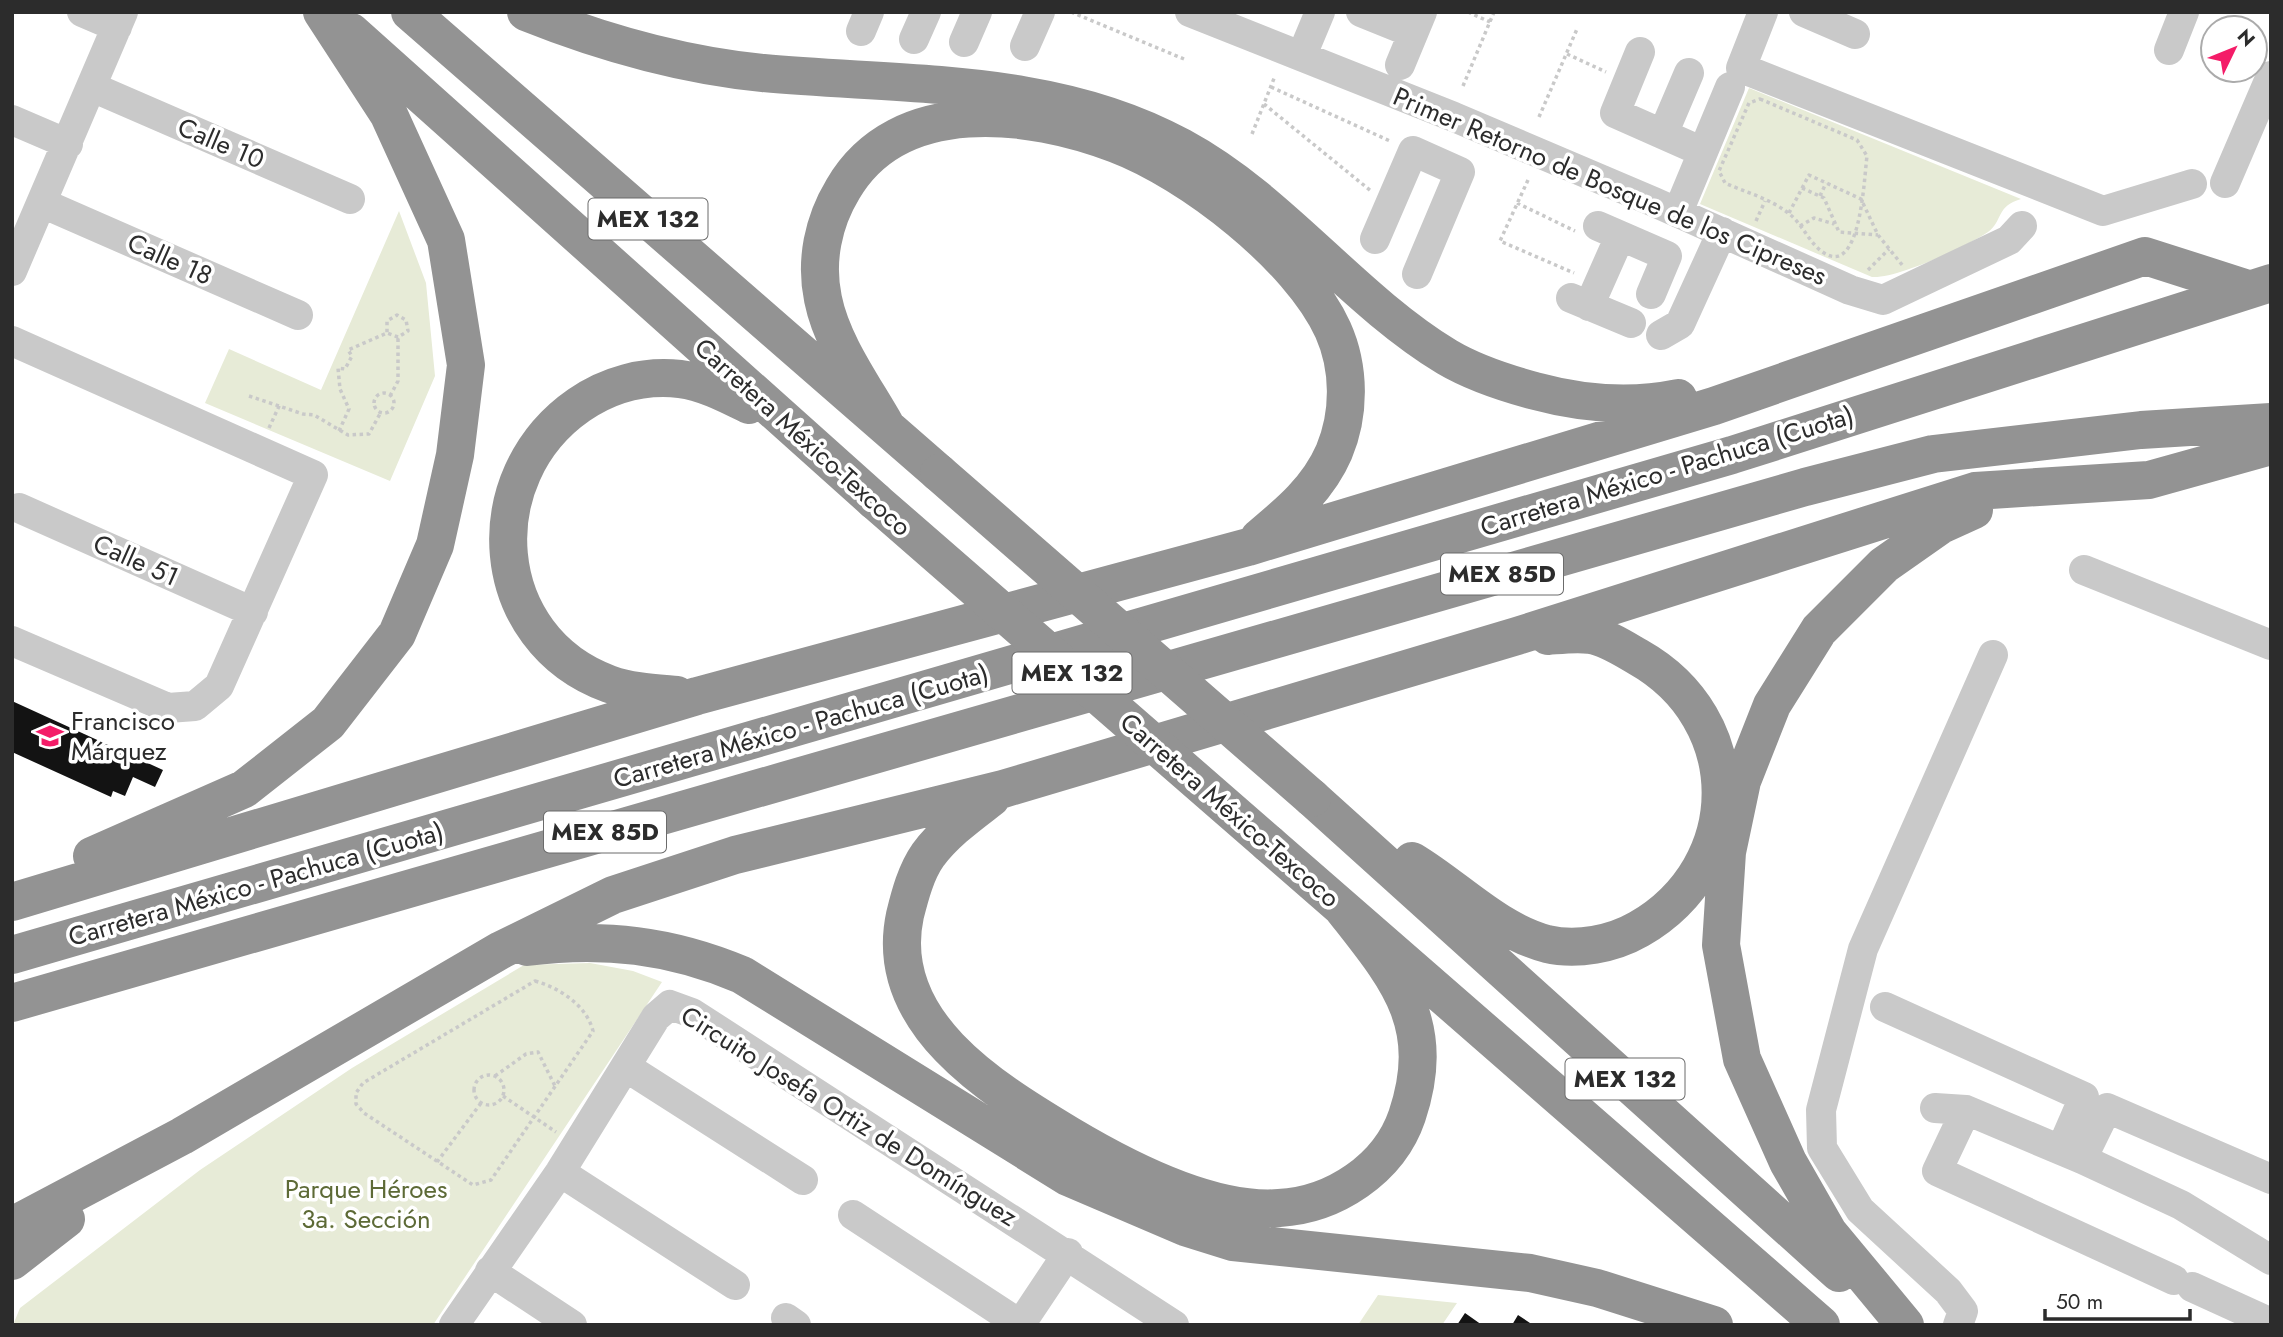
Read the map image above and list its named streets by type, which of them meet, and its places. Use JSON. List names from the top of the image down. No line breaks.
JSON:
{"streets":{"highway":["MEX 132","Carretera México-Texcoco","Carretera México - Pachuca (Cuota)","MEX 85D"],"street":["Calle 10","Primer Retorno de Bosque de los Cipreses","Calle 18","Calle 51","Circuito Josefa Ortiz de Domínguez"]},"parks":["Parque Héroes 3a. Sección"],"places":{"school or university":["Francisco Márquez"]},"scale_bar":"50 m","north":"top right"}
